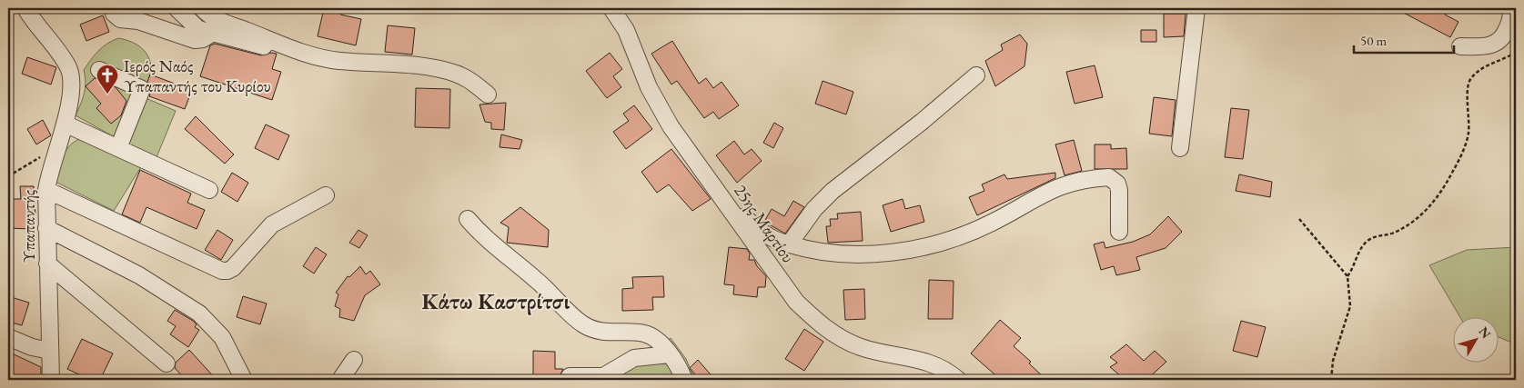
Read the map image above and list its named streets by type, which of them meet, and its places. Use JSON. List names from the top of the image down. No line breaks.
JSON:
{"streets":{"street":["25ης Μαρτίου","Υπαπαντής"]},"districts":["Κάτω Καστρίτσι"],"places":{"church":["Ιερός Ναός Υπαπαντής του Κυρίου"]},"scale_bar":"50 m","north":"top right"}
